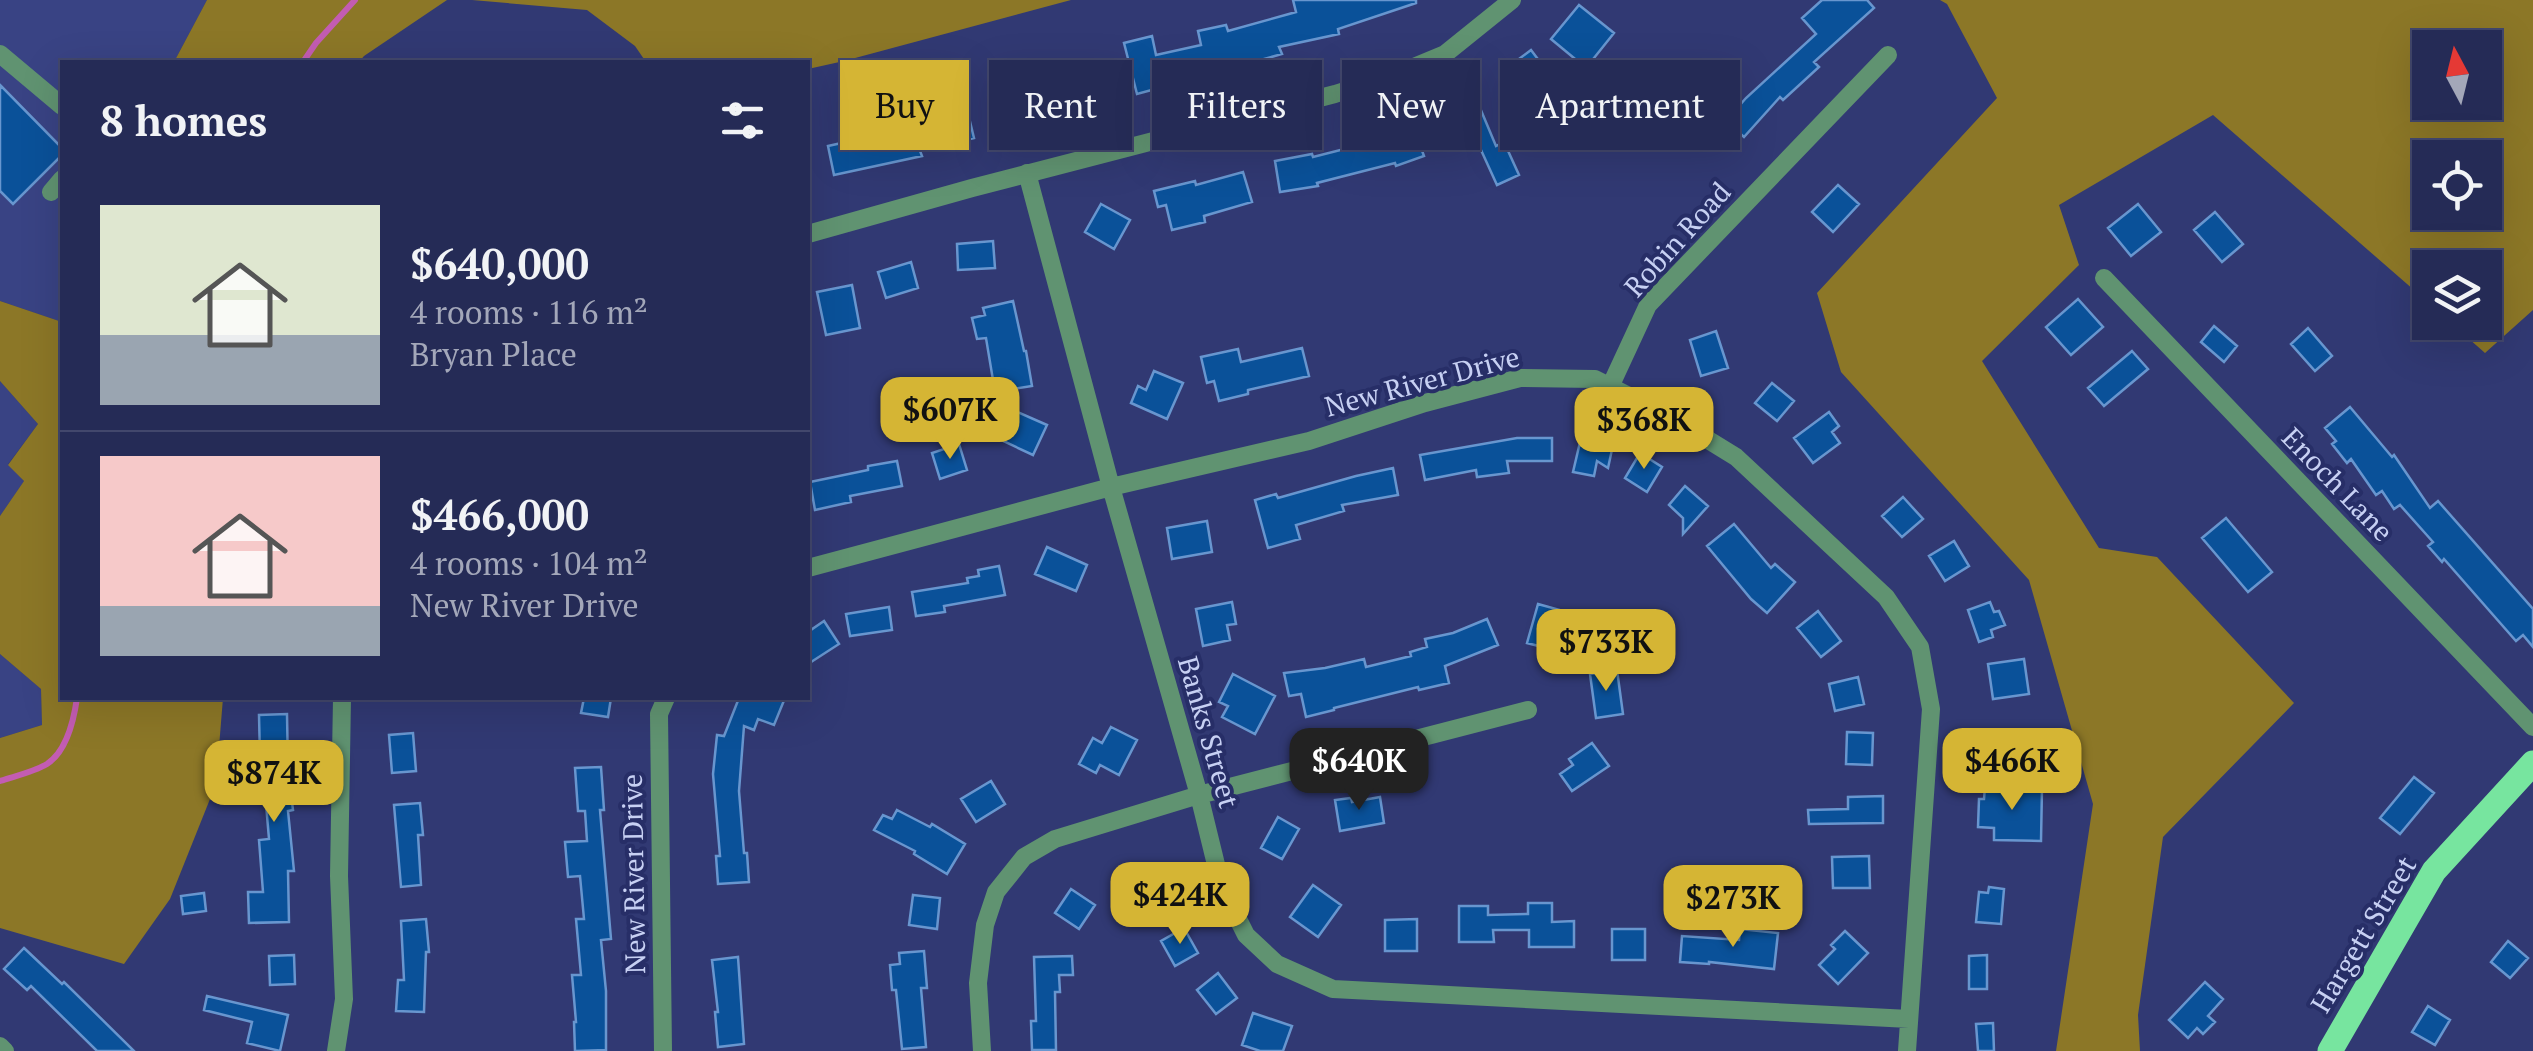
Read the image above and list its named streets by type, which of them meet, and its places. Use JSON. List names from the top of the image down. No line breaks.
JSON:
{"streets":{"main road":["Hargett Street"],"street":["Robin Road","New River Drive","Enoch Lane","Banks Street"]},"crossings":[["Robin Road","New River Drive"],["New River Drive","Banks Street"]],"north":"top","page":{"chip":["Buy","Rent","Filters","New","Apartment"],"heading":"8 homes","list":[{"name":"$640,000","note":"4 rooms · 116 m² · Bryan Place"},{"name":"$466,000","note":"4 rooms · 104 m² · New River Drive"}],"price":["$607K","$368K","$733K","$640K","$466K","$874K","$424K","$273K"]}}
